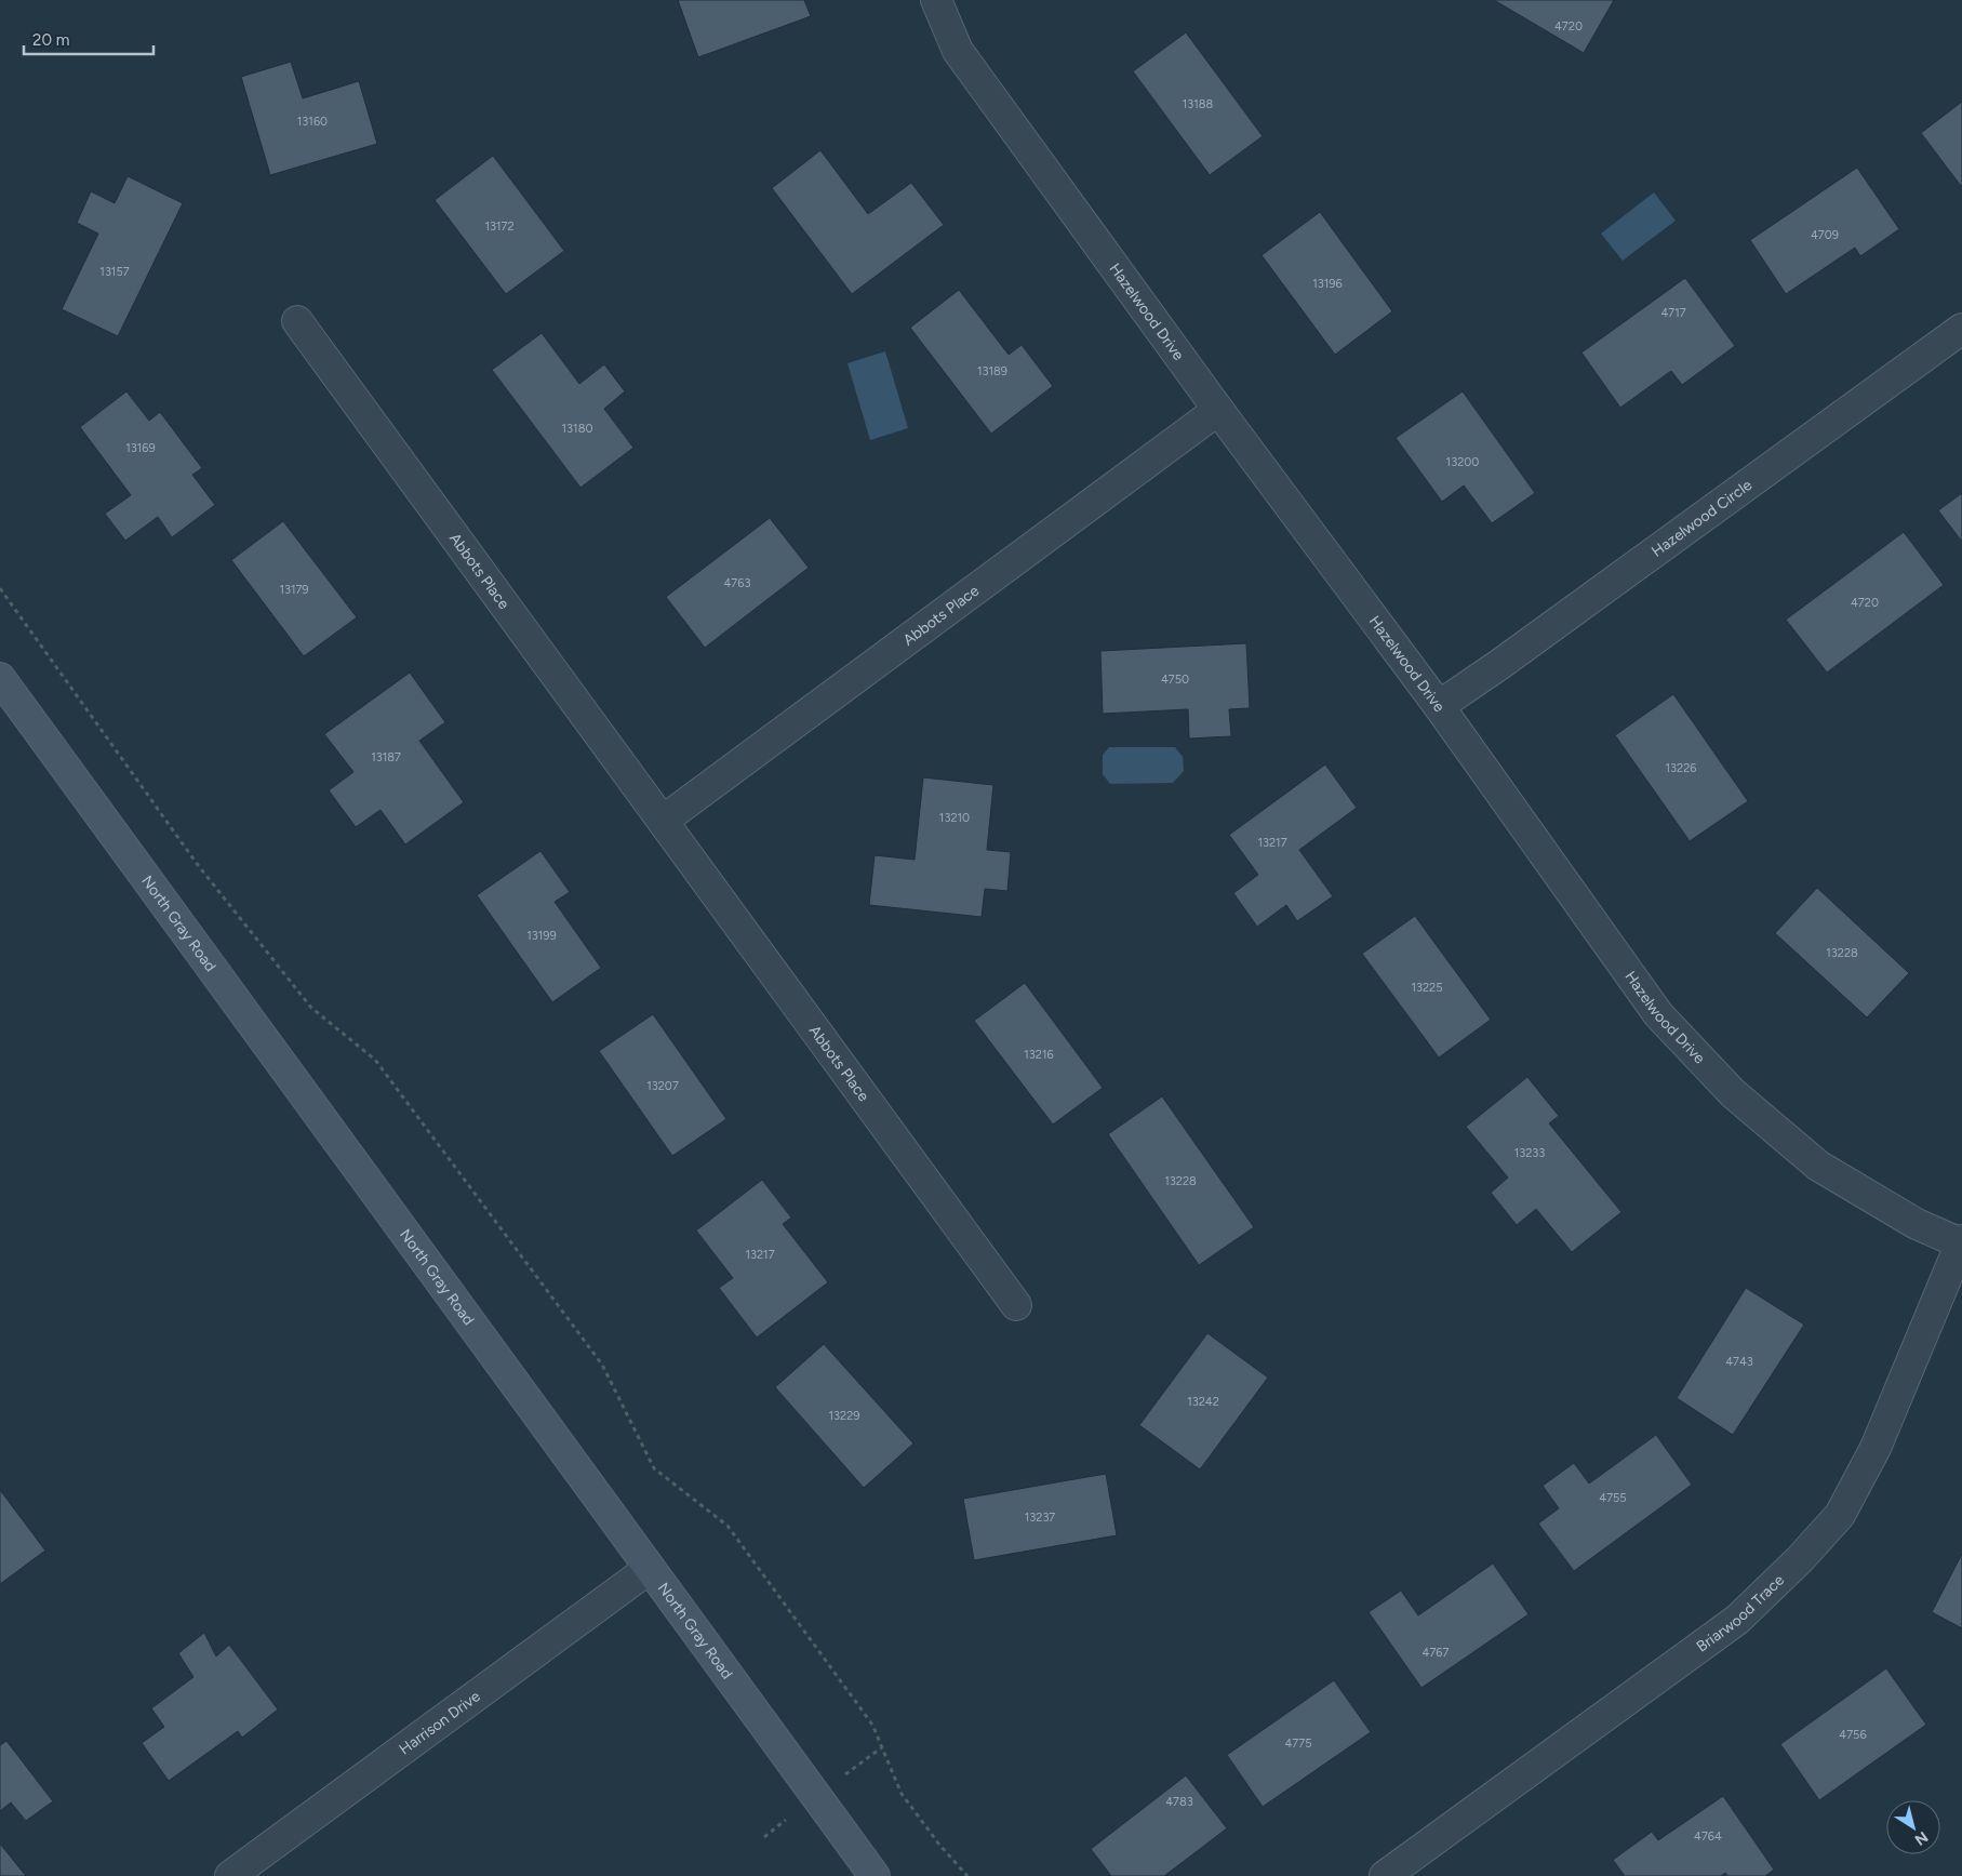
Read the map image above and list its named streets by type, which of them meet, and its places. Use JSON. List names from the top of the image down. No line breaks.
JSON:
{"streets":{"street":["Hazelwood Drive","Hazelwood Circle","Abbots Place","North Gray Road","Briarwood Trace","Harrison Drive"]},"crossings":[["Hazelwood Drive","Hazelwood Circle"],["Hazelwood Drive","Abbots Place"],["Hazelwood Drive","Briarwood Trace"],["North Gray Road","Harrison Drive"]],"house_numbers":["4720","13188","13160","13172","4709","13157","13196","4717","13189","13180","13169","13200","4763","13179","4720","4750","13187","13226","13210","13217","13199","13228","13225","13216","13207","13233","13228","13217","4743","13242","13229","4755","13237","4767","4756","4775","4783","4764"],"scale_bar":"20 m","north":"bottom right"}
